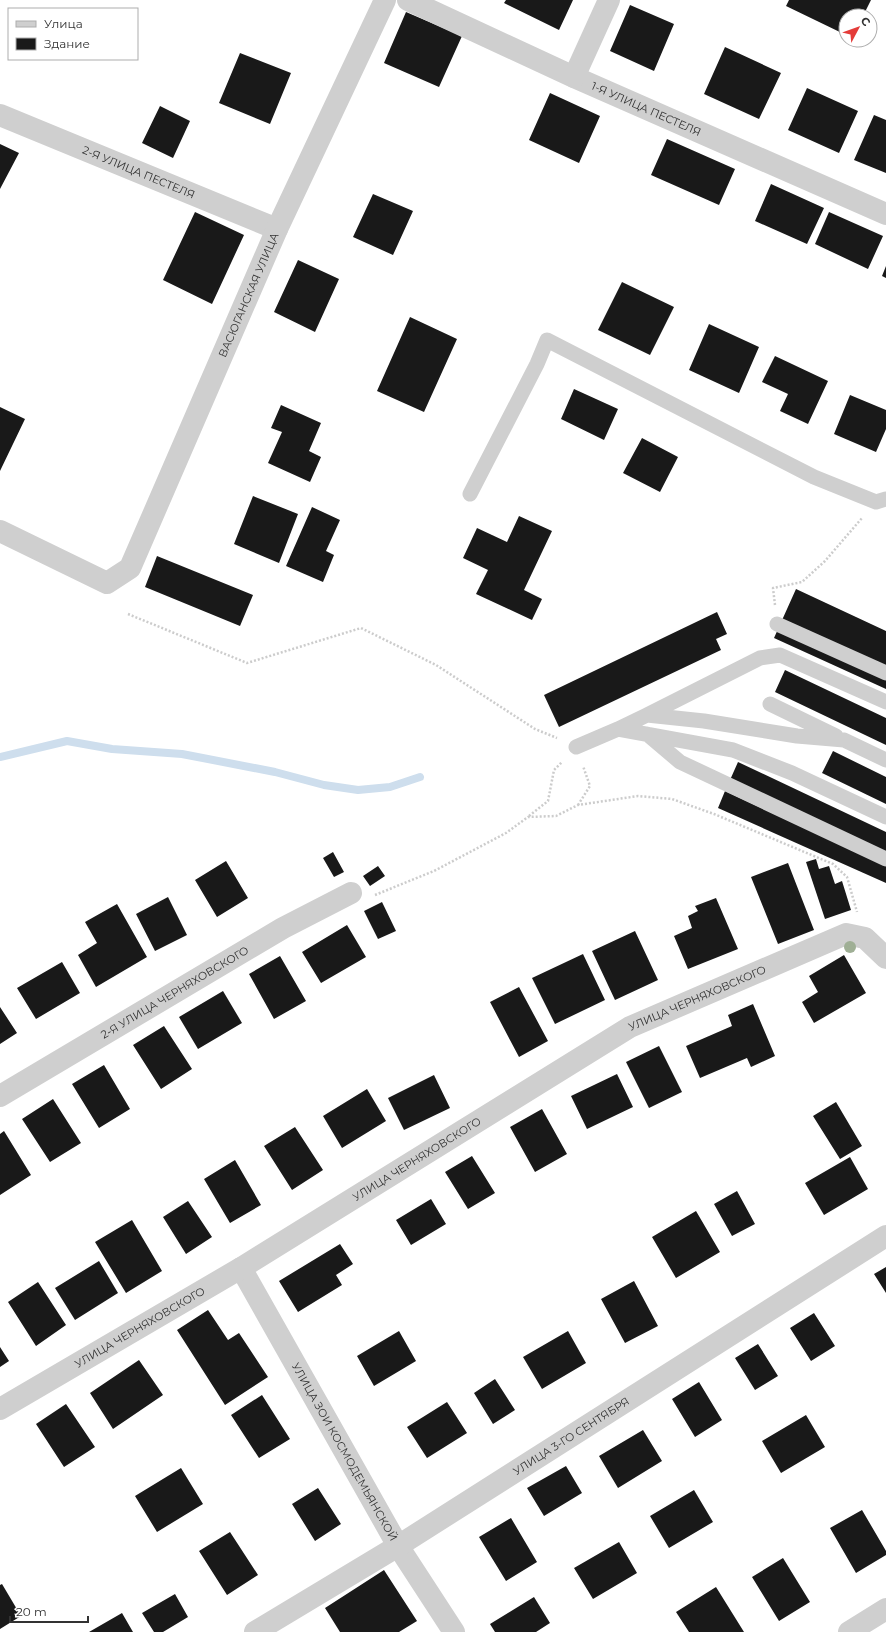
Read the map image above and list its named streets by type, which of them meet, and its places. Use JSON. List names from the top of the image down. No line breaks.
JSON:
{"streets":{"street":["1-Я УЛИЦА ПЕСТЕЛЯ","2-Я УЛИЦА ПЕСТЕЛЯ","ВАСЮГАНСКАЯ УЛИЦА","2-Я УЛИЦА ЧЕРНЯХОВСКОГО","УЛИЦА ЧЕРНЯХОВСКОГО","УЛИЦА 3-ГО СЕНТЯБРЯ","УЛИЦА ЗОИ КОСМОДЕМЬЯНСКОЙ"]},"crossings":[["2-Я УЛИЦА ПЕСТЕЛЯ","ВАСЮГАНСКАЯ УЛИЦА"],["УЛИЦА ЧЕРНЯХОВСКОГО","УЛИЦА ЗОИ КОСМОДЕМЬЯНСКОЙ"],["УЛИЦА 3-ГО СЕНТЯБРЯ","УЛИЦА ЗОИ КОСМОДЕМЬЯНСКОЙ"]],"legend":["Улица","Здание"],"scale_bar":"20 m","north":"top right"}
